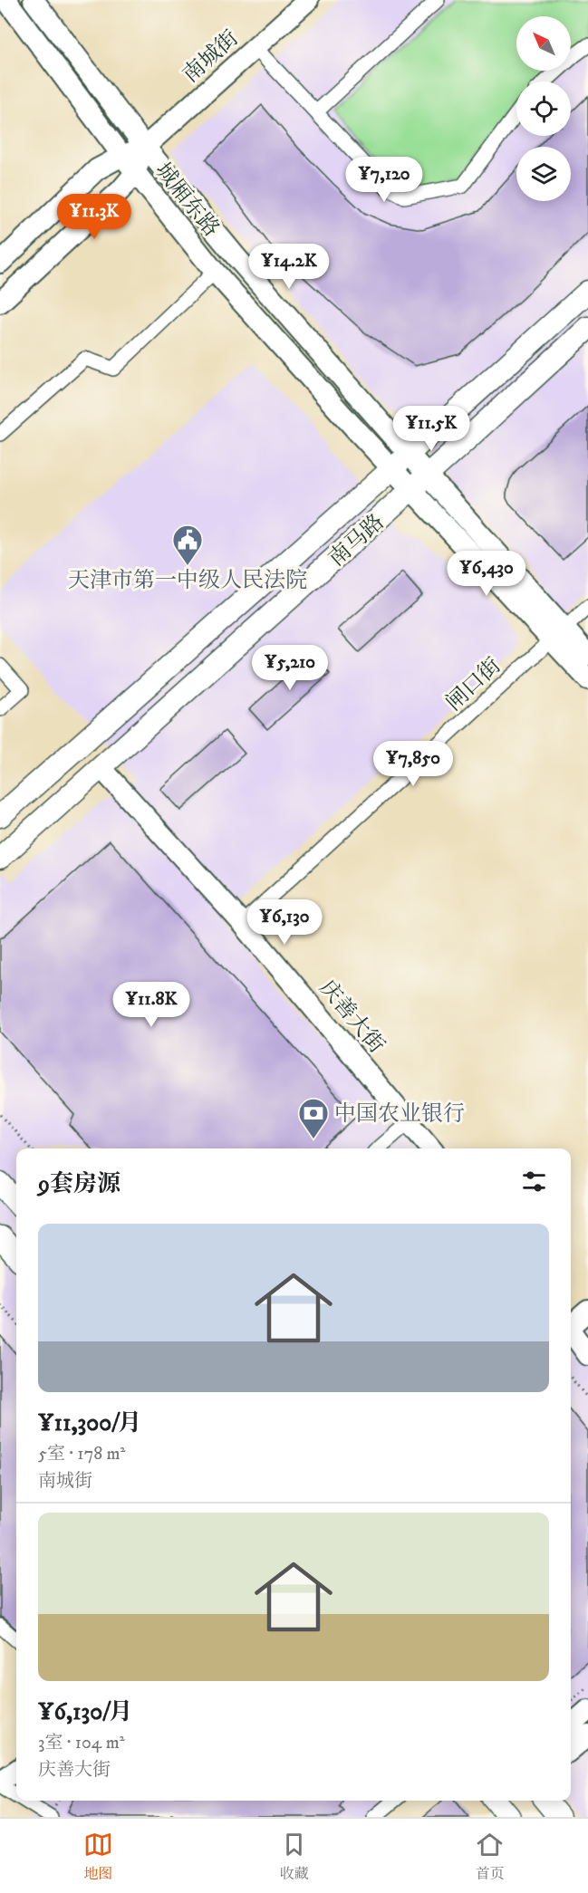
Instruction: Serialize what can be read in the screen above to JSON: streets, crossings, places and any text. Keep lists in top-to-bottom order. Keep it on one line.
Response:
{"streets":{"main road":["南马路"],"street":["南城街","城厢东路","闸口街","庆善大街"]},"crossings":[["南城街","城厢东路"],["城厢东路","南马路"],["城厢东路","闸口街"],["南马路","庆善大街"],["闸口街","庆善大街"]],"places":{"public building":["天津市第一中级人民法院"],"bank":["中国农业银行"]},"north":"top left","page":{"price":["¥7,120","¥11.3K","¥14.2K","¥11.5K","¥6,430","¥5,210","¥7,850","¥6,130","¥11.8K"],"heading":"9套房源","list":[{"name":"¥11,300/月","note":"5室 · 178 m² · 南城街"},{"name":"¥6,130/月","note":"3室 · 104 m² · 庆善大街"}],"tabs":["地图","收藏","首页"]}}
